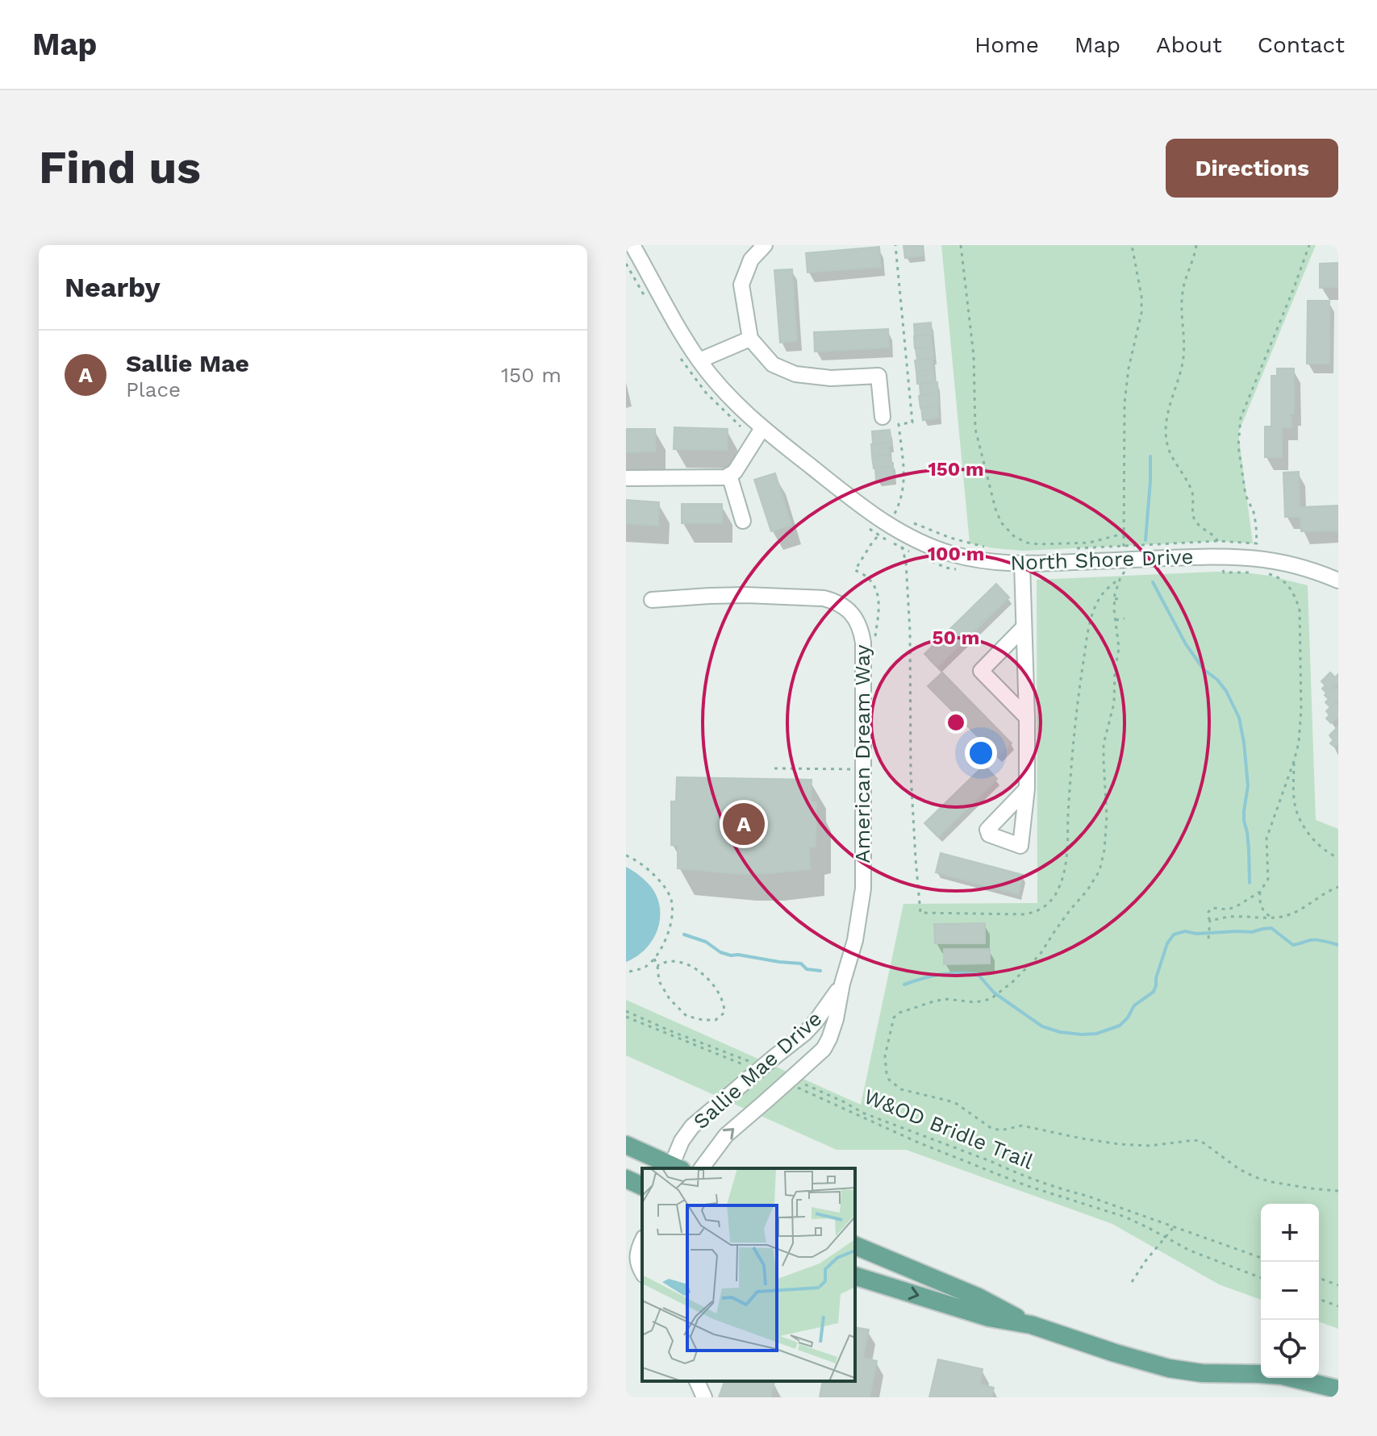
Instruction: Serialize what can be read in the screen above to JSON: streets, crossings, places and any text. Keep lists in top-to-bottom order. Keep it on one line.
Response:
{"streets":{"street":["North Shore Drive","American Dream Way","Sallie Mae Drive"],"path":["W&OD Bridle Trail"]},"crossings":[["American Dream Way","Sallie Mae Drive"],["Sallie Mae Drive","W&OD Bridle Trail"]],"page":{"header":"Map","nav":["Home","Map","About","Contact"],"buttons":"Directions","title":"Find us","heading":"Nearby","list":[{"mark":"A","name":"Sallie Mae","note":"Place","value":"150 m"}],"pins":"A","map_buttons":["+","−"]},"rings":["150 m","100 m","50 m"]}
